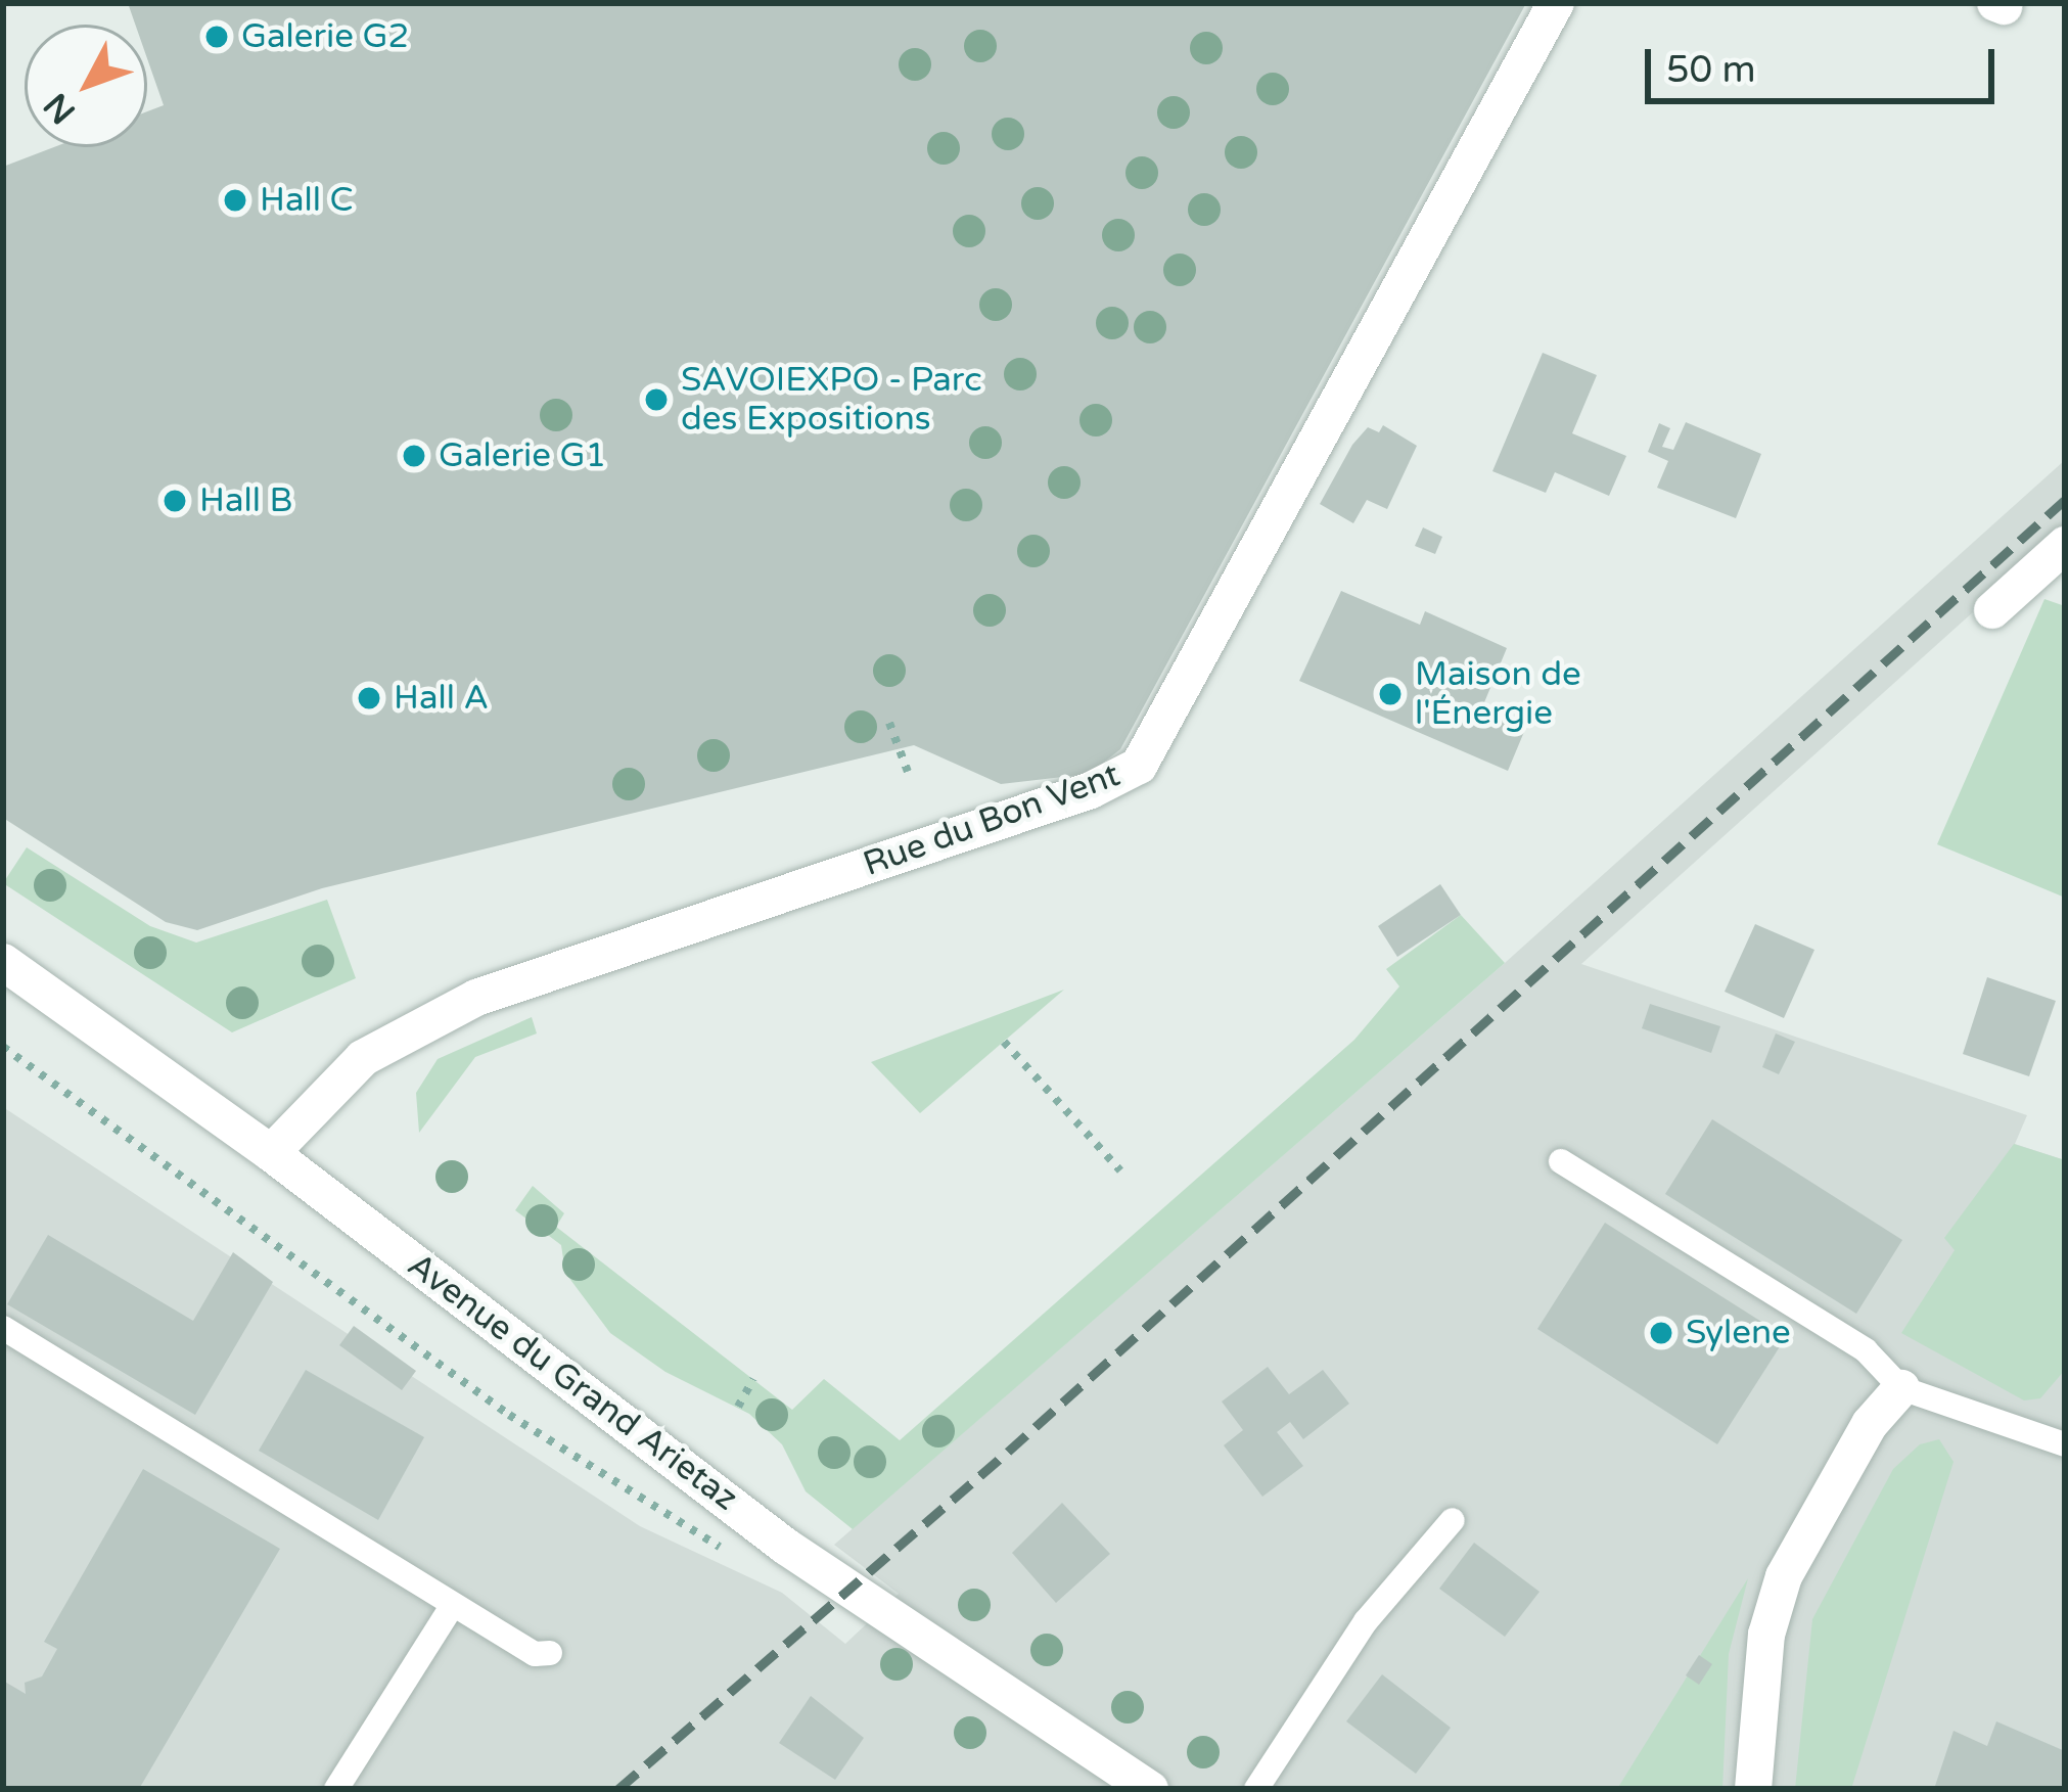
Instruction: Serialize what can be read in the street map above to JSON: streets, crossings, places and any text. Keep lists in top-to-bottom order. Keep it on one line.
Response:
{"streets":{"street":["Rue du Bon Vent","Avenue du Grand Arietaz"]},"crossings":[["Rue du Bon Vent","Avenue du Grand Arietaz"]],"places":["Galerie G2","Hall C","SAVOIEXPO - Parc des Expositions","Galerie G1","Hall B","Maison de l'Énergie","Hall A","Sylene"],"scale_bar":"50 m","north":"bottom left"}
